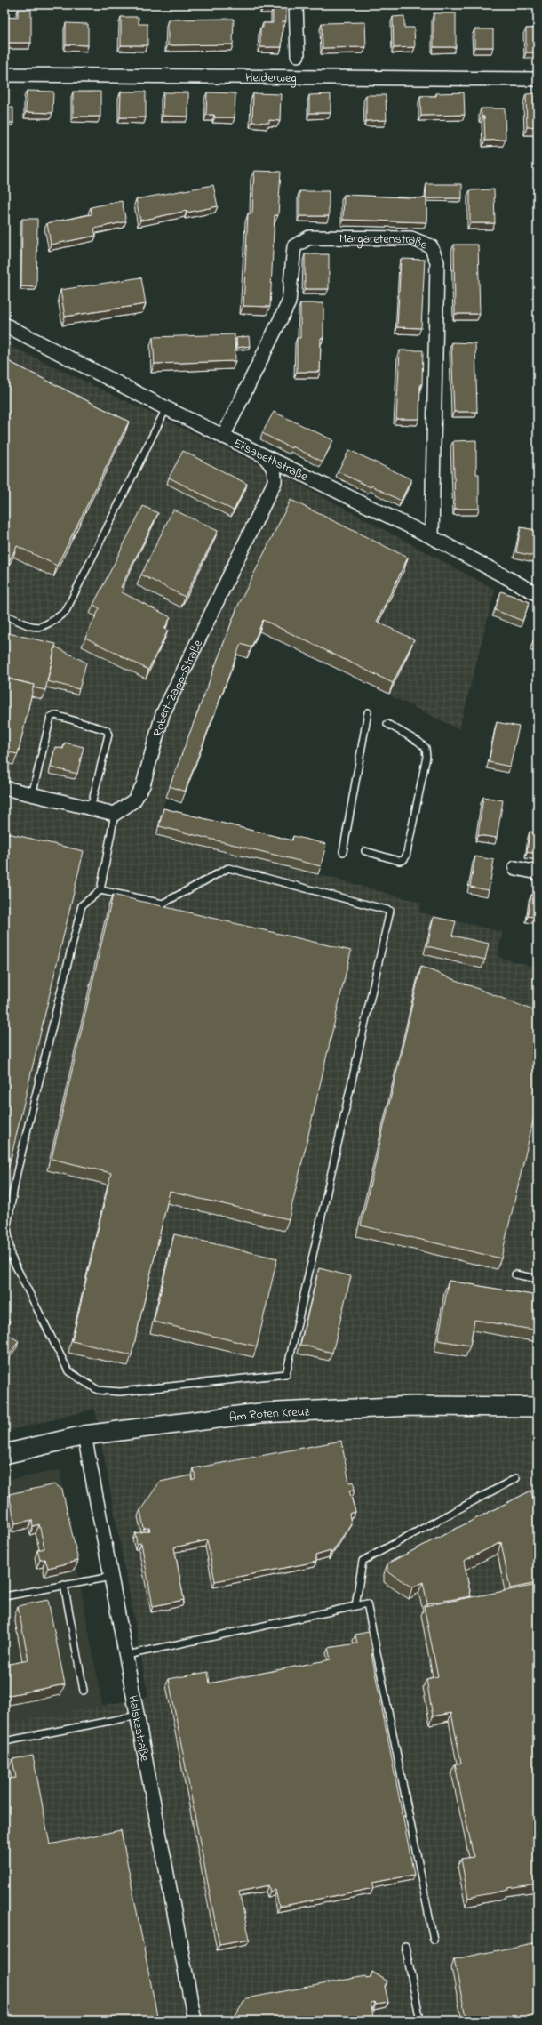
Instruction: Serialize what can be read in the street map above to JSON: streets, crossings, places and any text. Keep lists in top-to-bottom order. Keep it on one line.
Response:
{"streets":{"street":["Heiderweg","Margaretenstraße","Elisabethstraße","Robert-Zapp-Straße","Am Roten Kreuz","Halskestraße"]},"crossings":[["Margaretenstraße","Elisabethstraße"],["Elisabethstraße","Robert-Zapp-Straße"],["Am Roten Kreuz","Halskestraße"]]}
